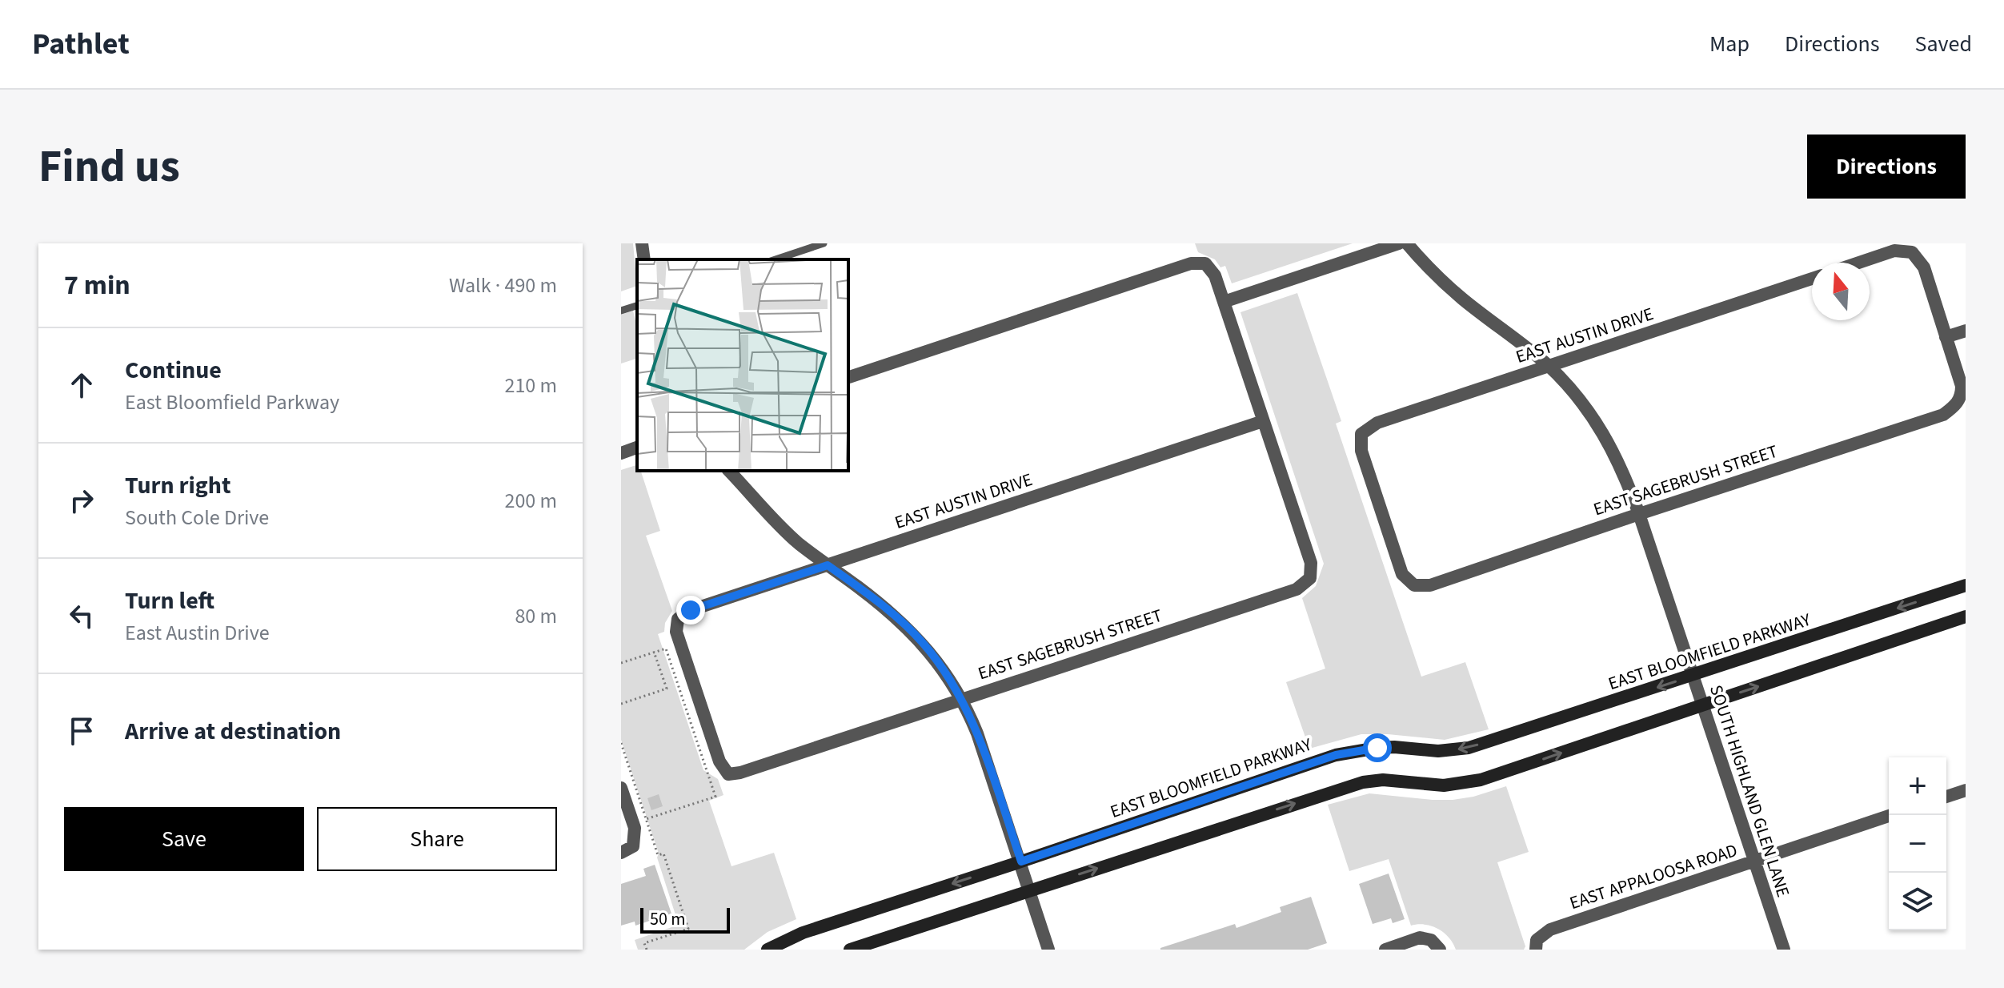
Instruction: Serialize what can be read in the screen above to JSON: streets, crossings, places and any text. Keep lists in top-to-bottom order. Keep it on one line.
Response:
{"streets":{"street":["EAST AUSTIN DRIVE","EAST SAGEBRUSH STREET","EAST BLOOMFIELD PARKWAY","SOUTH HIGHLAND GLEN LANE","EAST APPALOOSA ROAD"]},"crossings":[["EAST AUSTIN DRIVE","EAST SAGEBRUSH STREET"],["EAST AUSTIN DRIVE","SOUTH HIGHLAND GLEN LANE"],["EAST SAGEBRUSH STREET","SOUTH HIGHLAND GLEN LANE"],["EAST BLOOMFIELD PARKWAY","SOUTH HIGHLAND GLEN LANE"],["SOUTH HIGHLAND GLEN LANE","EAST APPALOOSA ROAD"]],"scale_bar":"50 m","north":"top","page":{"header":"Pathlet","nav":["Map","Directions","Saved"],"buttons":["Directions",["Save","Share"]],"title":"Find us","heading":["7 min","Walk · 490 m"],"list":[["Continue","East Bloomfield Parkway","210 m"],["Turn right","South Cole Drive","200 m"],["Turn left","East Austin Drive","80 m"],"Arrive at destination"],"map_buttons":["+","−"],"scale":"50 m"}}
